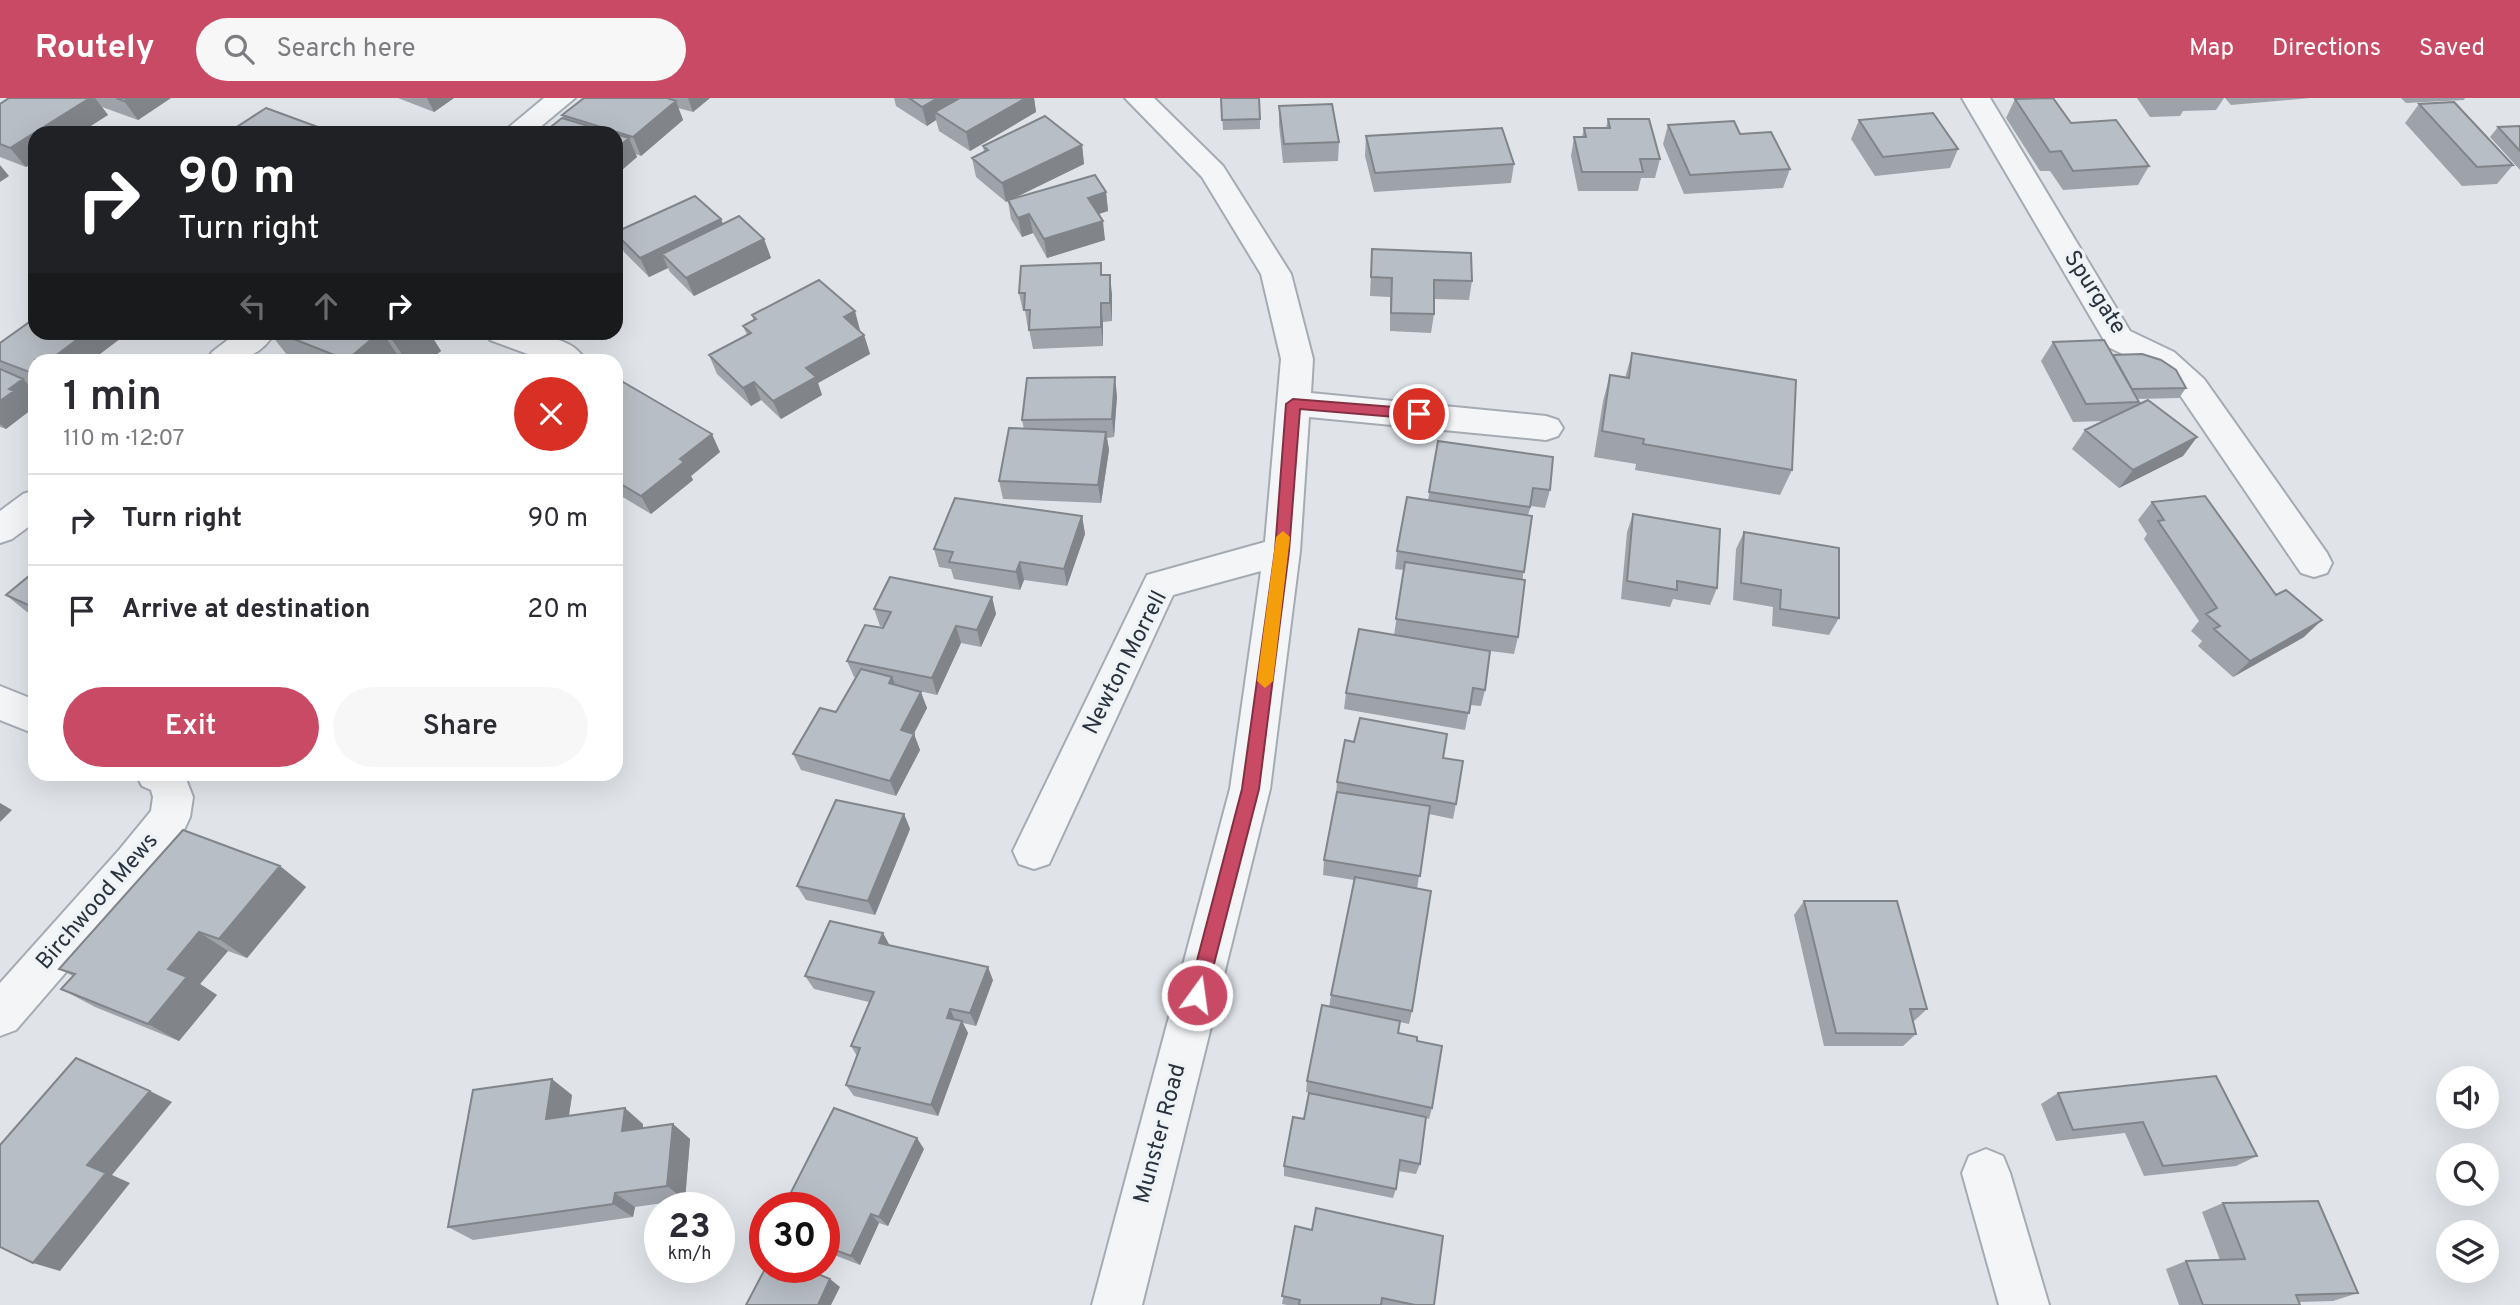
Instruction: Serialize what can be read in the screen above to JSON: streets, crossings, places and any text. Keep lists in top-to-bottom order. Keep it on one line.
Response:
{"streets":{"street":["Spurgate","Newton Morrell","Birchwood Mews","Munster Road"]},"crossings":[["Newton Morrell","Munster Road"]],"page":{"header":"Routely","search":"Search here","nav":["Map","Directions","Saved"],"turn":["90 m","Turn right"],"heading":["1 min","110 m · 12:07"],"list":[{"name":"Turn right","value":"90 m"},{"name":"Arrive at destination","value":"20 m"}],"buttons":["Exit","Share"],"speed":"23 km/h","limit":"30"}}
